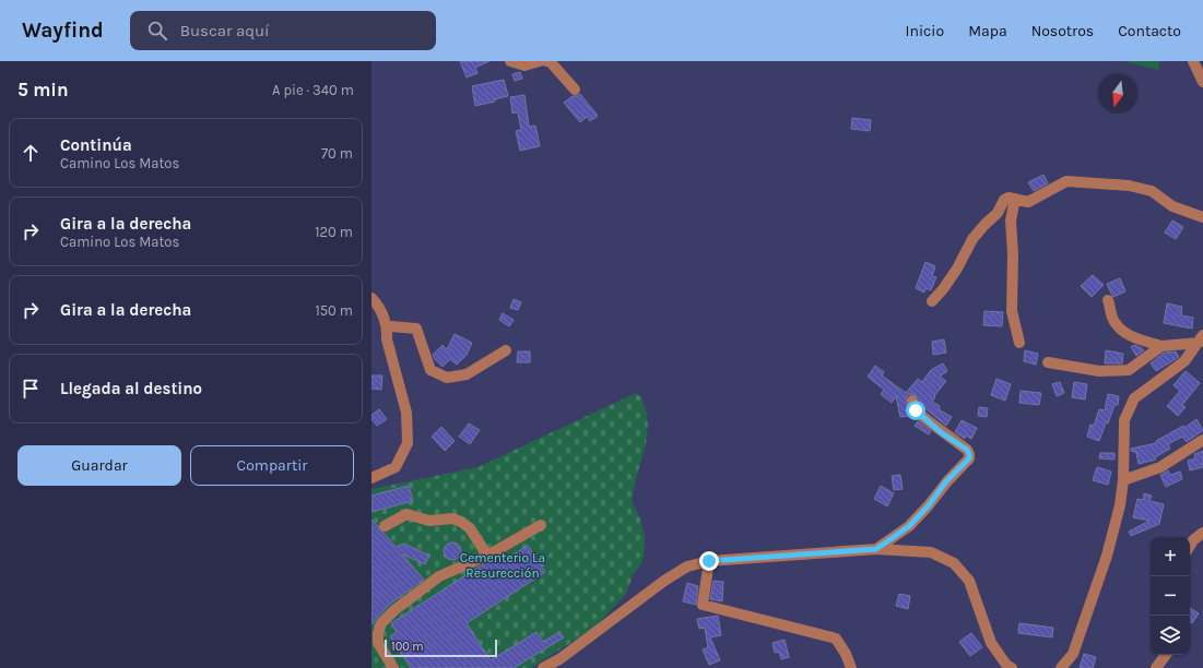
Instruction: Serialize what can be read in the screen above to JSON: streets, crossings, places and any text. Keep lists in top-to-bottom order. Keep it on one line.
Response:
{"parks":["Cementerio La Resurección"],"scale_bar":"100 m","north":"bottom","page":{"header":"Wayfind","search":"Buscar aquí","nav":["Inicio","Mapa","Nosotros","Contacto"],"heading":["5 min","A pie · 340 m"],"list":[["Continúa","Camino Los Matos","70 m"],["Gira a la derecha","Camino Los Matos","120 m"],["Gira a la derecha","150 m"],"Llegada al destino"],"buttons":["Guardar","Compartir"],"map_buttons":["+","−"],"scale":"100 m"}}
